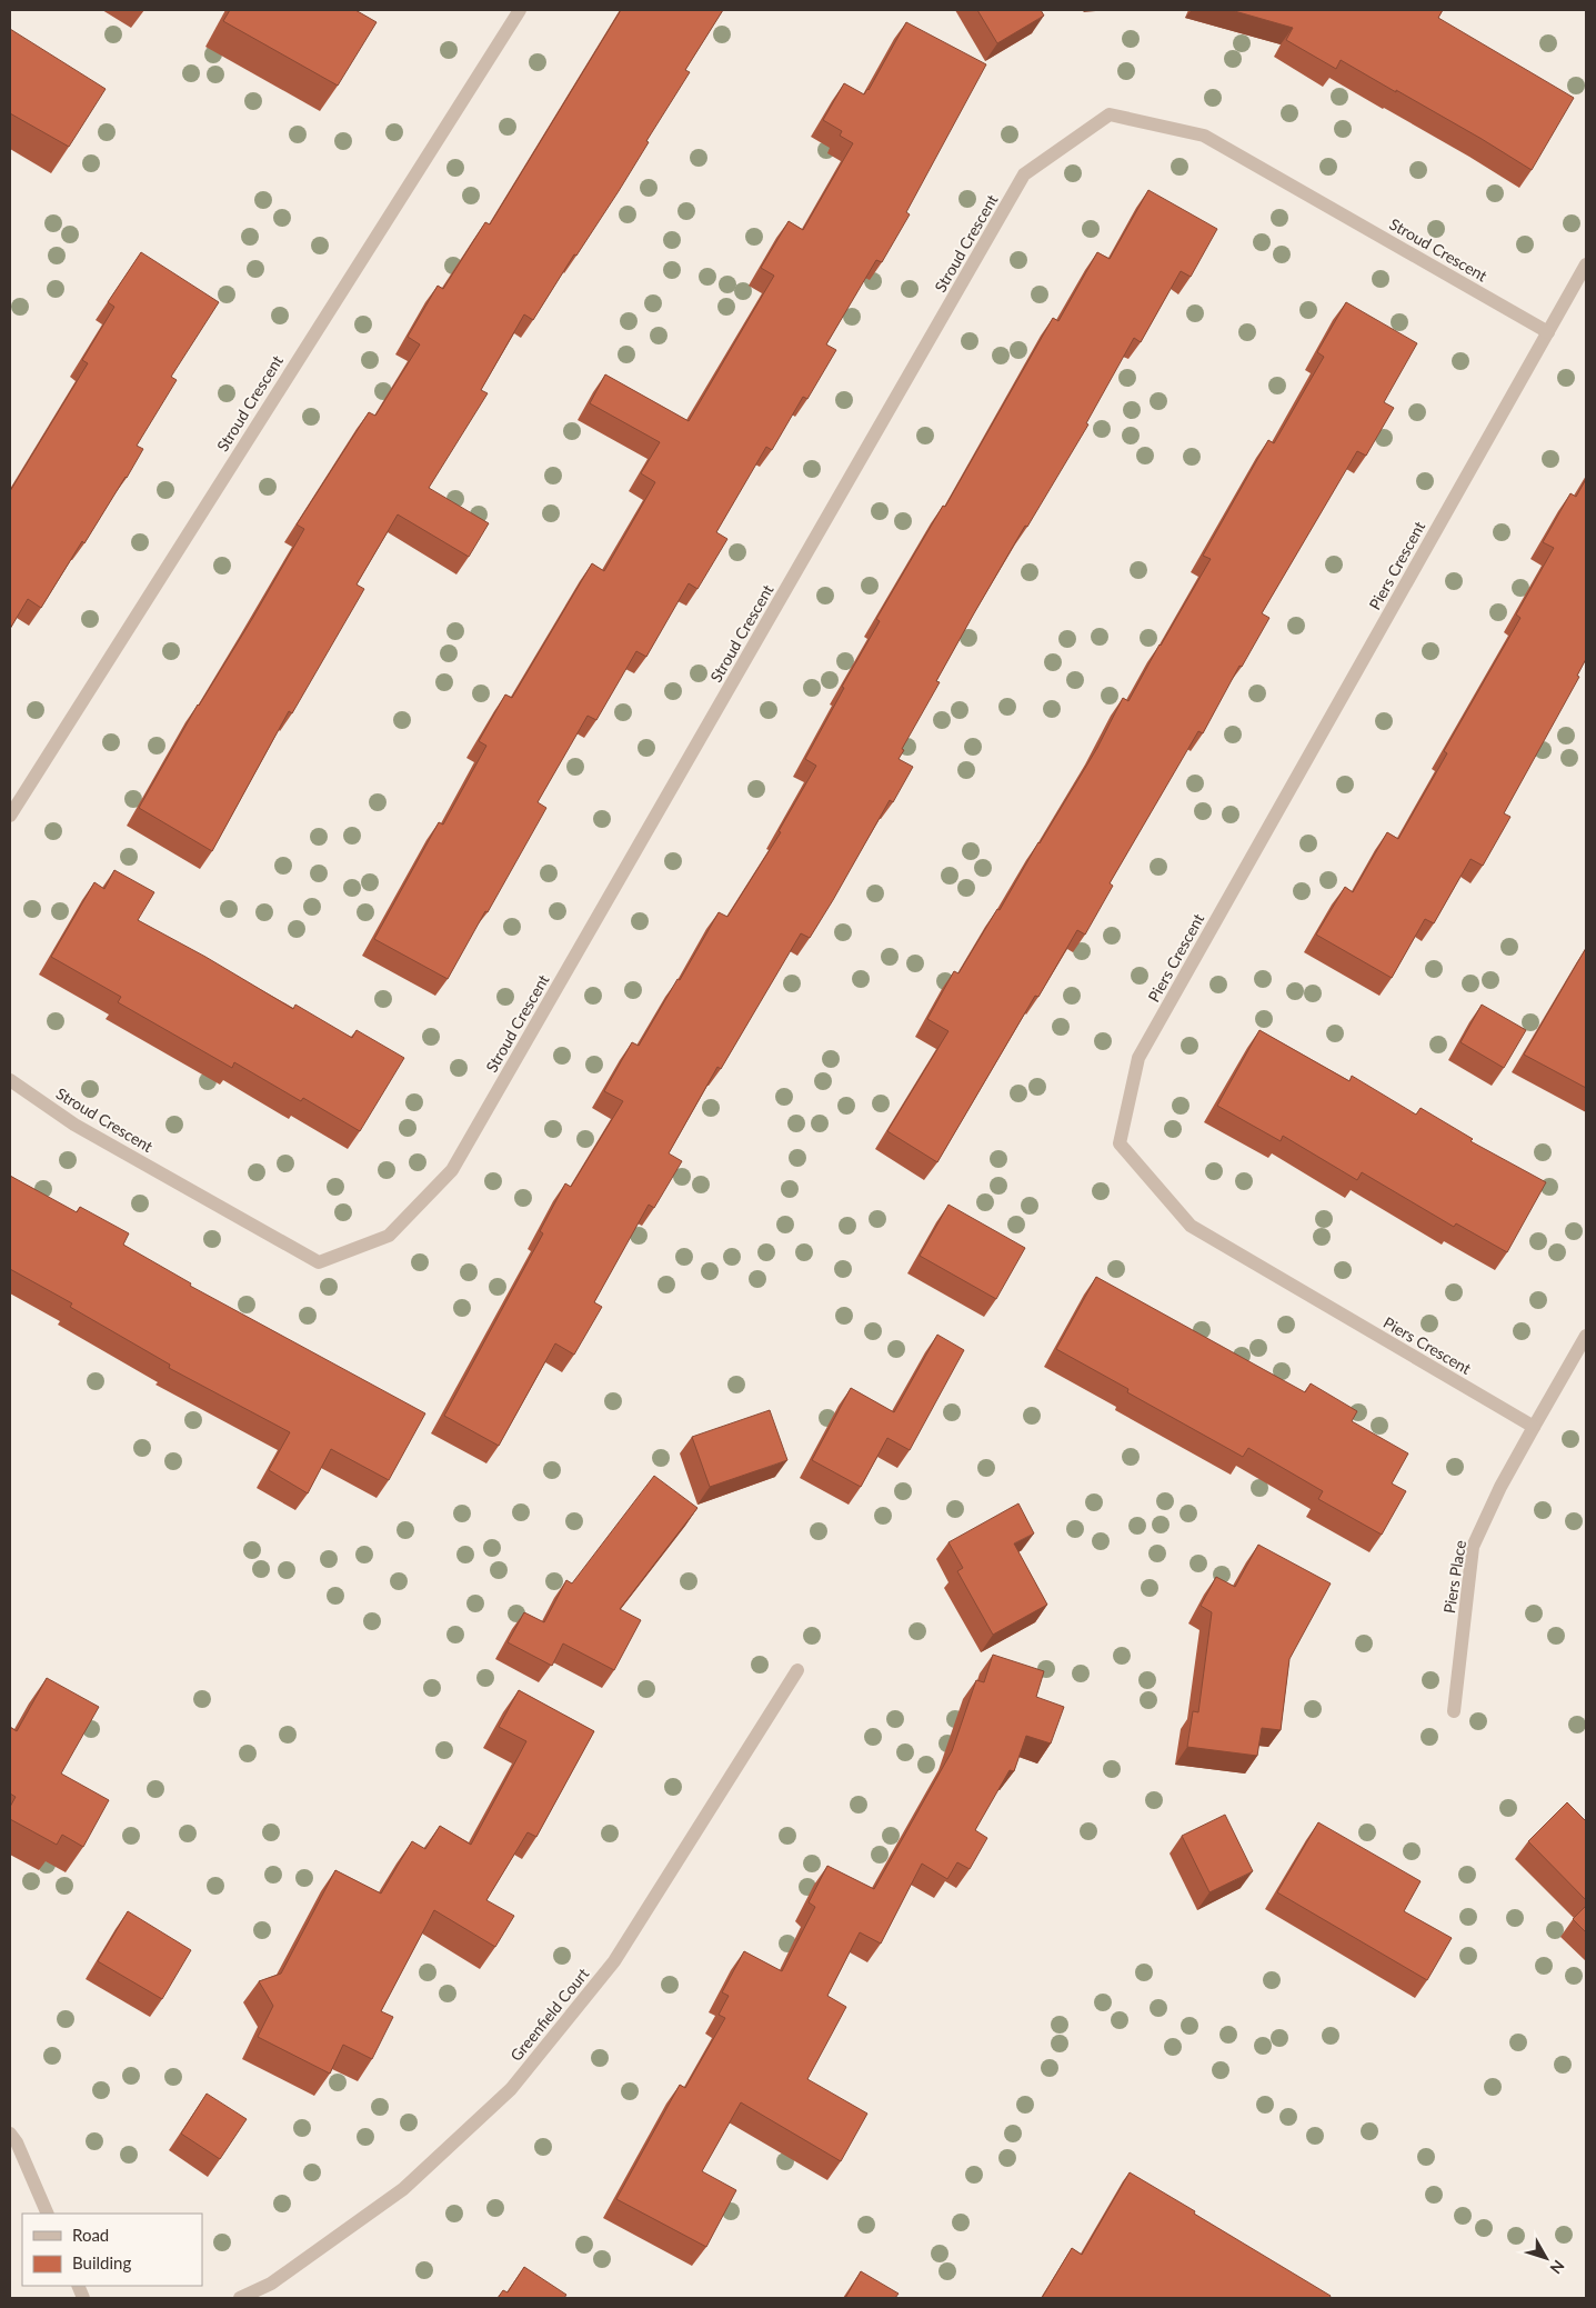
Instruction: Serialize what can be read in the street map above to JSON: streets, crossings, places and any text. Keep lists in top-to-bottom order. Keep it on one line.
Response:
{"streets":{"street":["Stroud Crescent","Piers Crescent","Piers Place","Greenfield Court"]},"crossings":[["Stroud Crescent","Piers Crescent"],["Piers Crescent","Piers Place"]],"legend":["Road","Building"],"north":"bottom right"}
